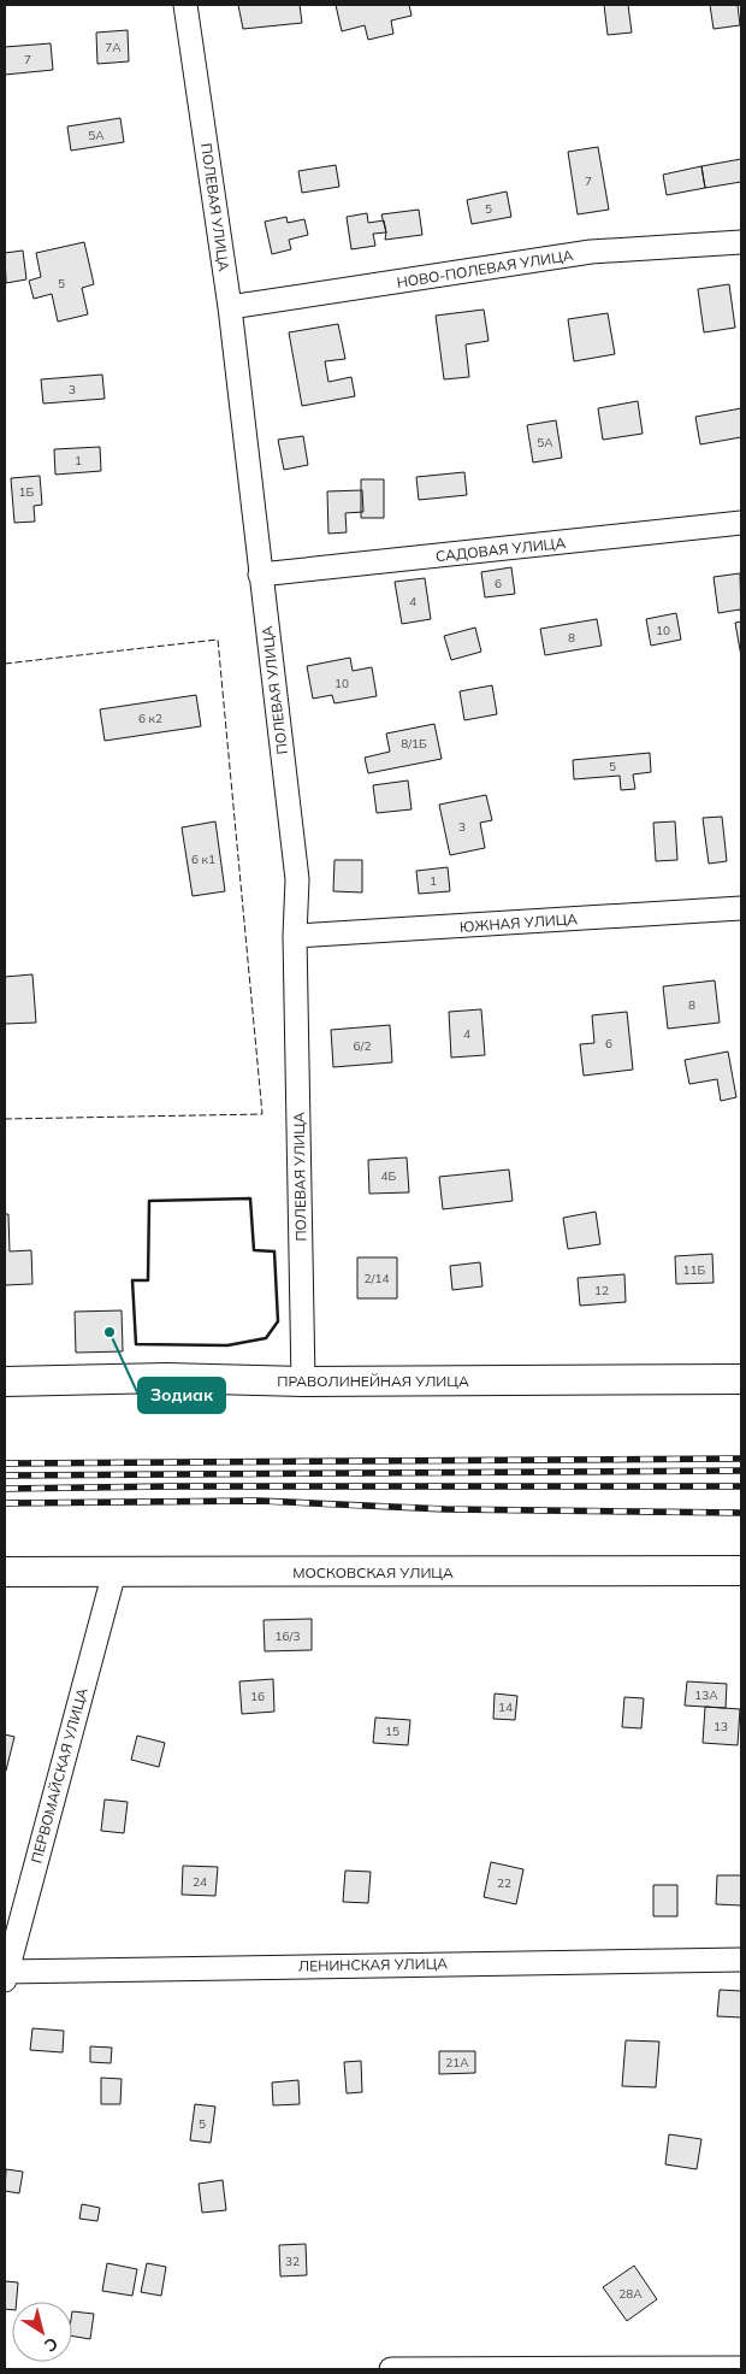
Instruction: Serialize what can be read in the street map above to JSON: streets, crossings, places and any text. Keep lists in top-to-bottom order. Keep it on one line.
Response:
{"streets":{"main road":["ПРАВОЛИНЕЙНАЯ УЛИЦА","МОСКОВСКАЯ УЛИЦА"],"street":["ПОЛЕВАЯ УЛИЦА","НОВО-ПОЛЕВАЯ УЛИЦА","САДОВАЯ УЛИЦА","ЮЖНАЯ УЛИЦА","ПЕРВОМАЙСКАЯ УЛИЦА","ЛЕНИНСКАЯ УЛИЦА"]},"crossings":[["ПОЛЕВАЯ УЛИЦА","НОВО-ПОЛЕВАЯ УЛИЦА"],["ПОЛЕВАЯ УЛИЦА","САДОВАЯ УЛИЦА"],["ПОЛЕВАЯ УЛИЦА","ЮЖНАЯ УЛИЦА"],["ПОЛЕВАЯ УЛИЦА","ПРАВОЛИНЕЙНАЯ УЛИЦА"],["МОСКОВСКАЯ УЛИЦА","ПЕРВОМАЙСКАЯ УЛИЦА"],["ПЕРВОМАЙСКАЯ УЛИЦА","ЛЕНИНСКАЯ УЛИЦА"]],"places":["Зодиак"],"house_numbers":["7А","7","5А","7","5","5","3","5А","1","1Б","6","4","10","8","10","6 к2","8/1Б","5","3","6 к1","1","8","4","6","6/2","4Б","11Б","2/14","12","16/3","13А","16","14","13","15","24","22","21А","5","32","28А"],"north":"bottom right"}
